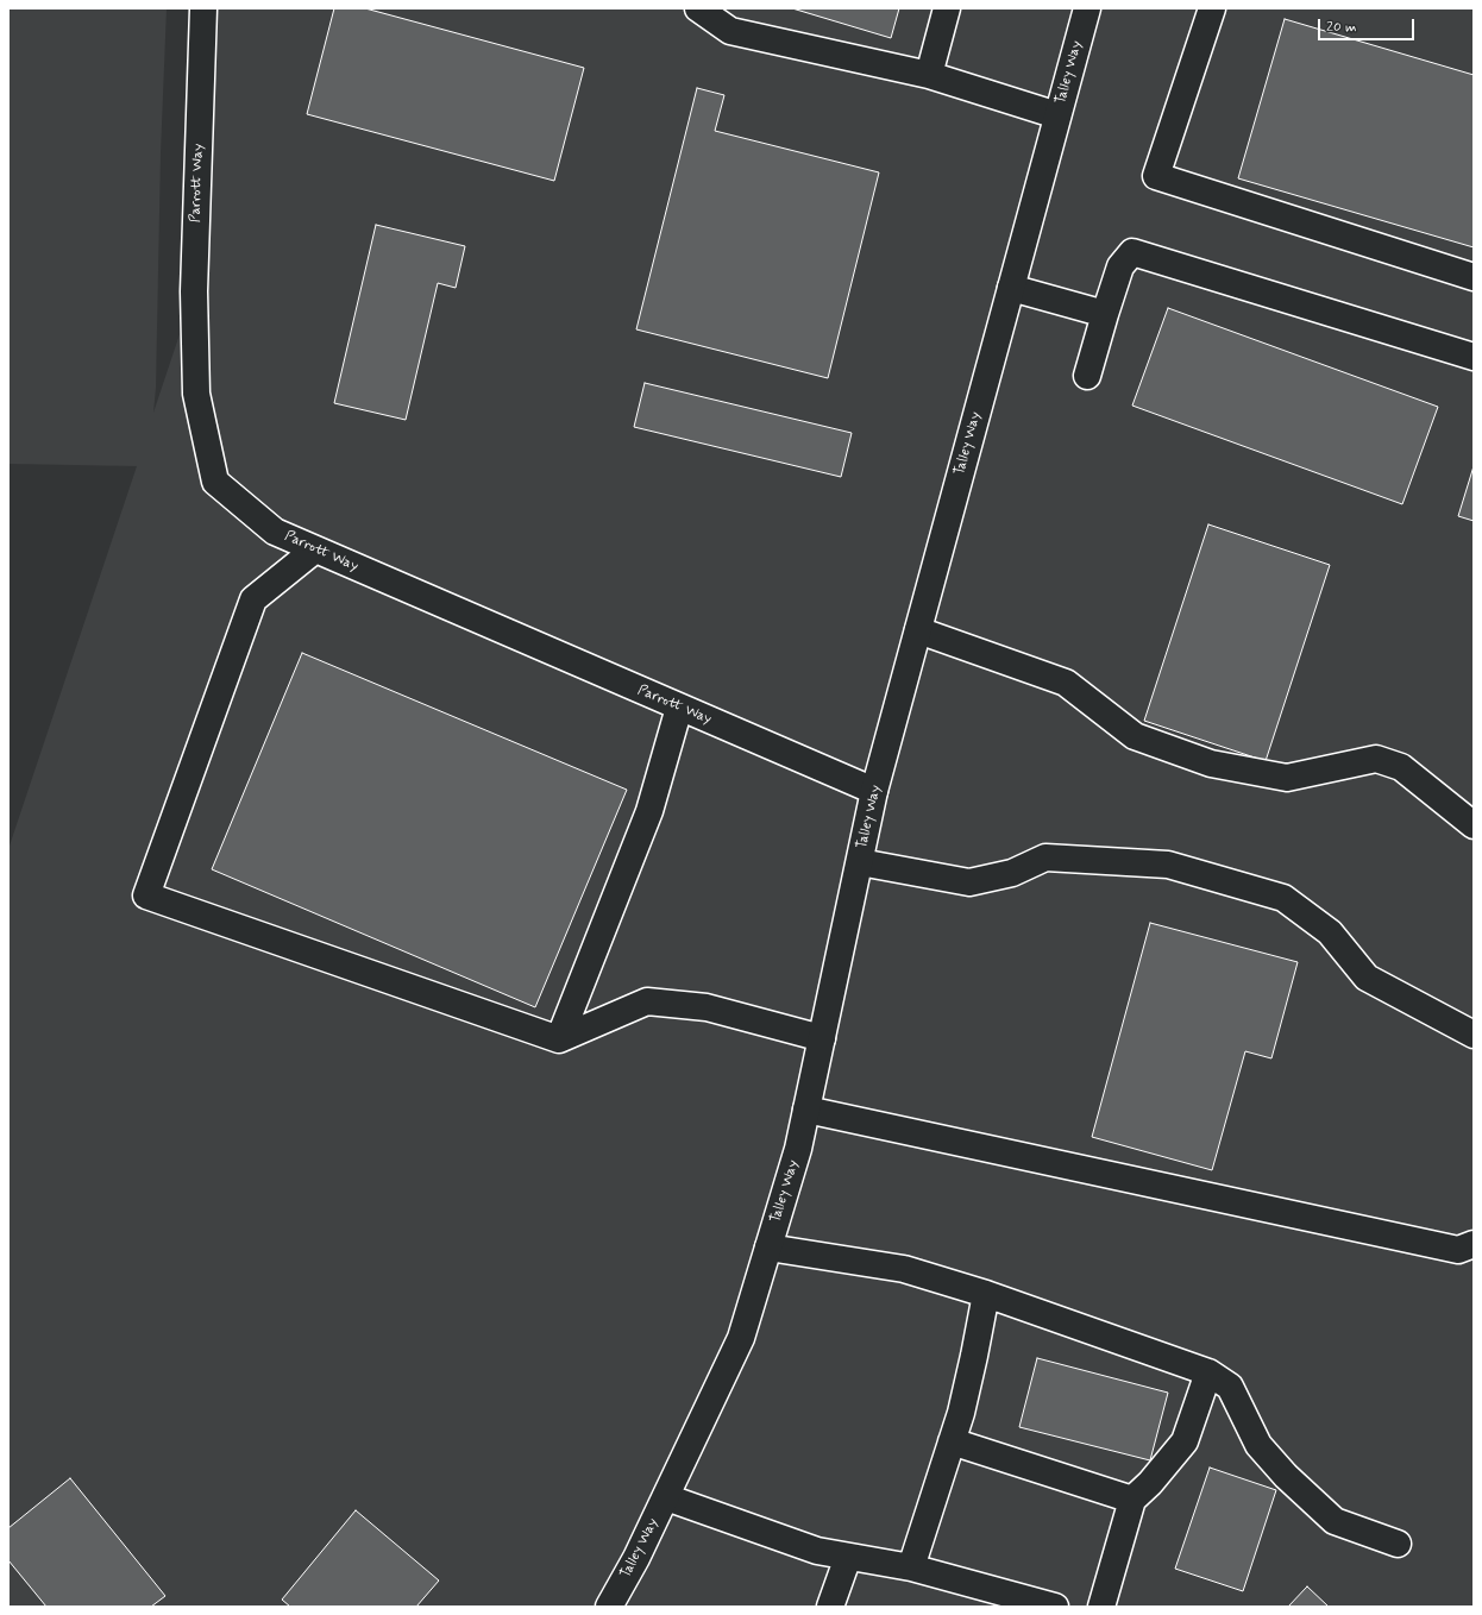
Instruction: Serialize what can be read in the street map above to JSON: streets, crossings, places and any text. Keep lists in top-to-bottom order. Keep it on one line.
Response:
{"streets":{"main road":["Talley Way","Parrott Way"]},"crossings":[["Talley Way","Parrott Way"]],"scale_bar":"20 m"}
